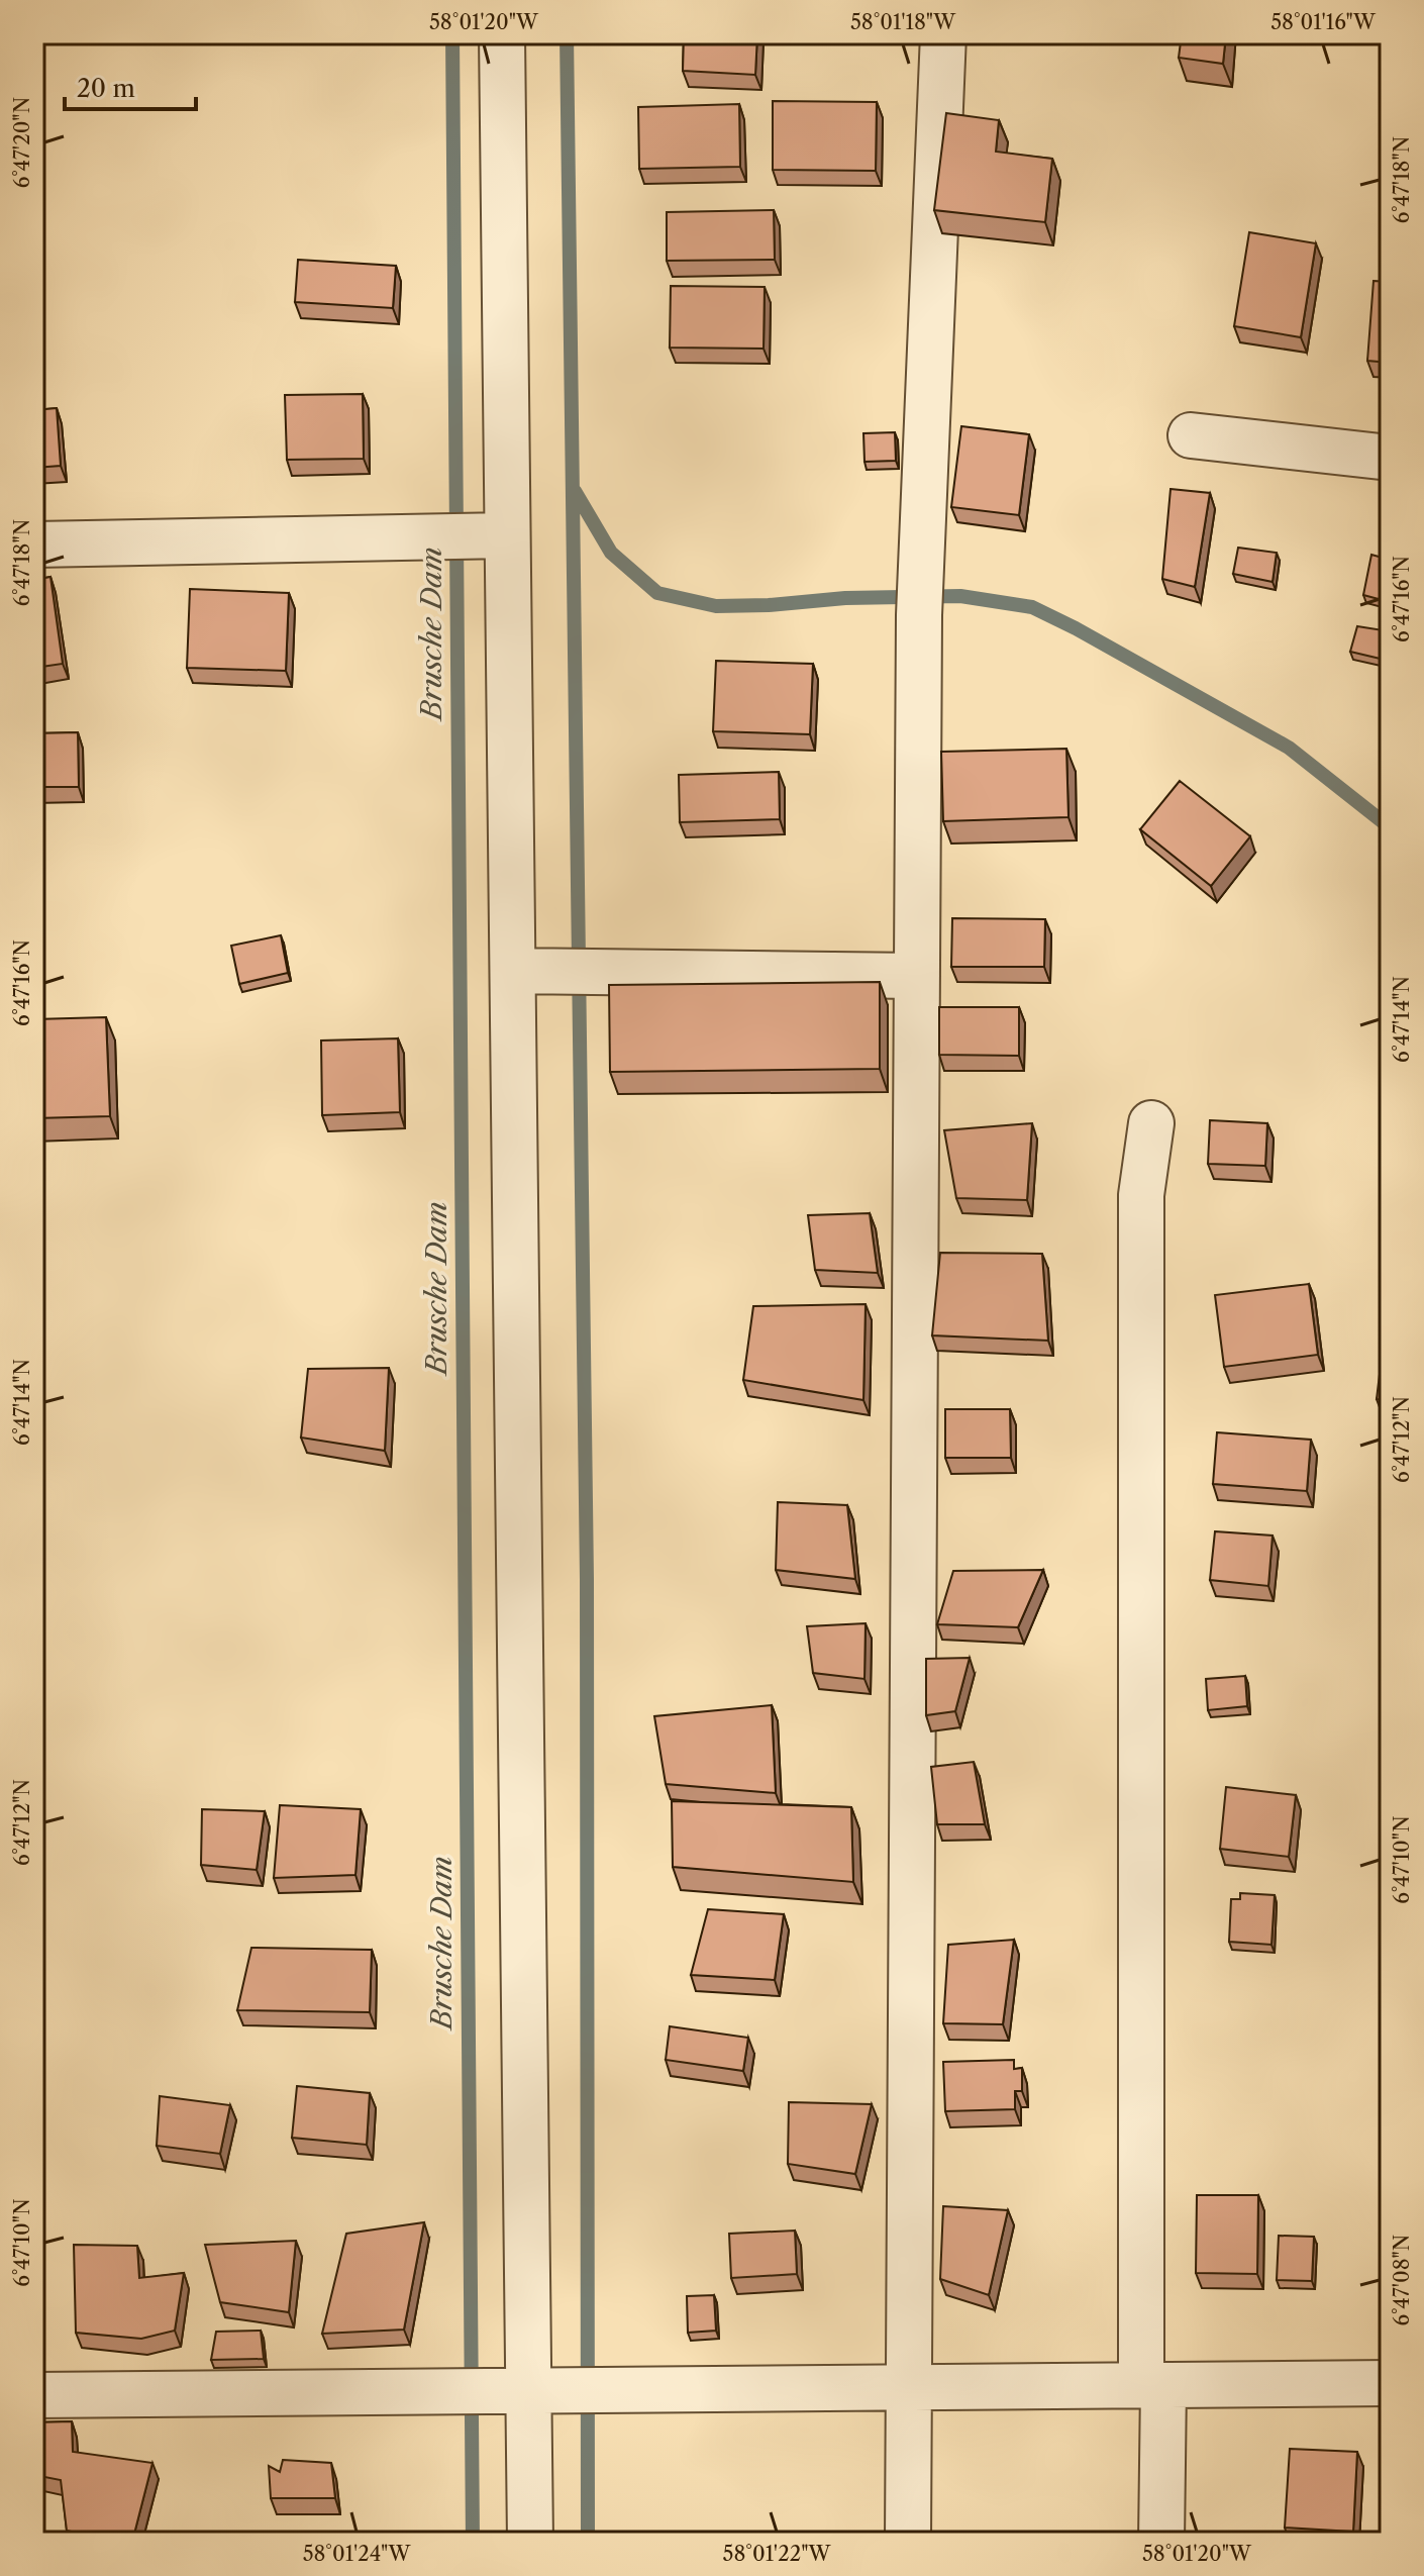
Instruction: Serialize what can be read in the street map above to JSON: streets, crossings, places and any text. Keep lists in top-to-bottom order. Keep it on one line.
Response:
{"water":["Brusche Dam"],"scale_bar":"20 m","coordinates":["58°01'20\"W","58°01'18\"W","58°01'16\"W","6°47'20\"N","6°47'18\"N","6°47'16\"N","6°47'14\"N","6°47'12\"N","6°47'10\"N","6°47'08\"N","58°01'24\"W","58°01'22\"W"]}
